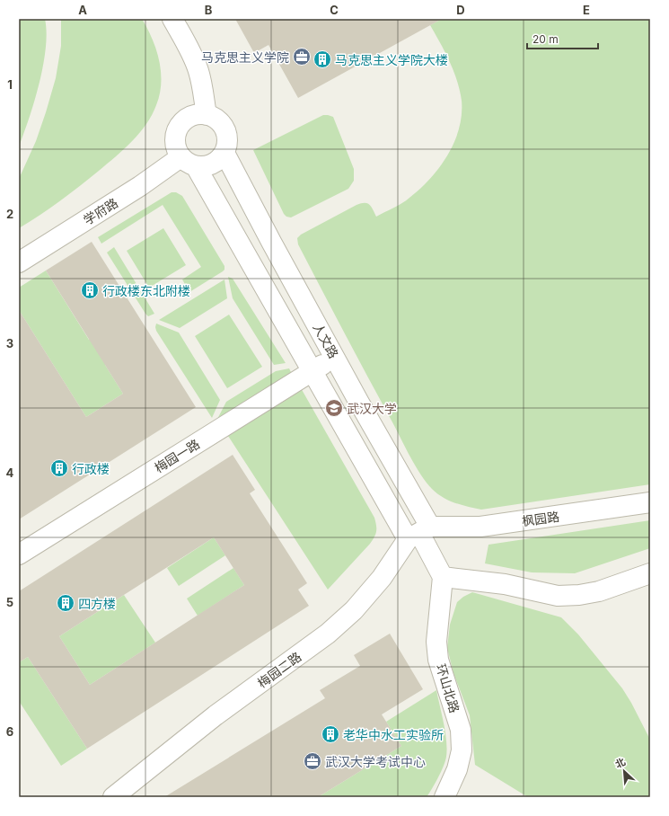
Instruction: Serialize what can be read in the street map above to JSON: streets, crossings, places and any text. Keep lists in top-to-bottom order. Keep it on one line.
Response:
{"streets":{"street":["学府路","人文路","梅园一路","枫园路","梅园二路","环山北路"]},"crossings":[["学府路","人文路"],["人文路","梅园一路"],["人文路","枫园路"],["人文路","梅园二路"],["枫园路","梅园二路"]],"places":{"office":["马克思主义学院","武汉大学考试中心"],"building":["马克思主义学院大楼","行政楼东北附楼","行政楼","四方楼","老华中水工实验所"],"school or university":["武汉大学"]},"scale_bar":"20 m","north":"top left","grid":{"columns":["A","B","C","D","E"],"rows":["1","2","3","4","5","6"]}}
